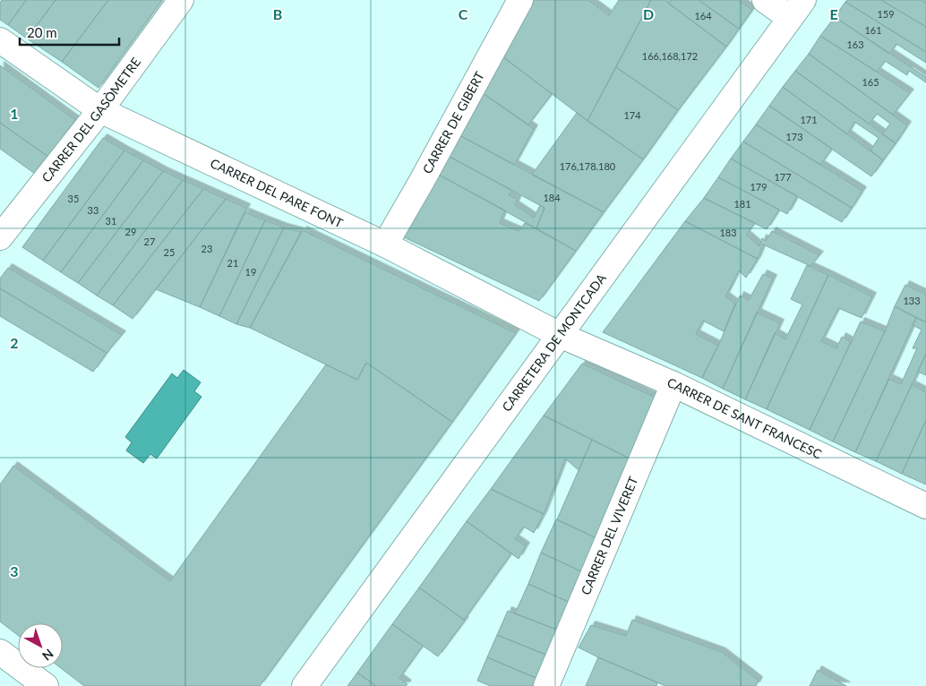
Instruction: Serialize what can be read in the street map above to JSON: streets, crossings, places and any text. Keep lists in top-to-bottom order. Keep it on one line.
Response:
{"streets":{"street":["CARRER DEL GASÒMETRE","CARRER DE GIBERT","CARRER DEL PARE FONT","CARRETERA DE MONTCADA","CARRER DE SANT FRANCESC","CARRER DEL VIVERET"]},"crossings":[["CARRER DEL GASÒMETRE","CARRER DEL PARE FONT"],["CARRER DE GIBERT","CARRER DEL PARE FONT"],["CARRER DEL PARE FONT","CARRETERA DE MONTCADA"],["CARRER DEL PARE FONT","CARRER DE SANT FRANCESC"],["CARRETERA DE MONTCADA","CARRER DE SANT FRANCESC"],["CARRER DE SANT FRANCESC","CARRER DEL VIVERET"]],"house_numbers":["159","164","161","163","166,168,172","165","174","171","173","176,178.180","177","179","184","35","181","33","31","29","183","27","23","25","21","19","133"],"scale_bar":"20 m","north":"bottom right","grid":{"columns":["B","C","D","E"],"rows":["1","2","3"]}}
